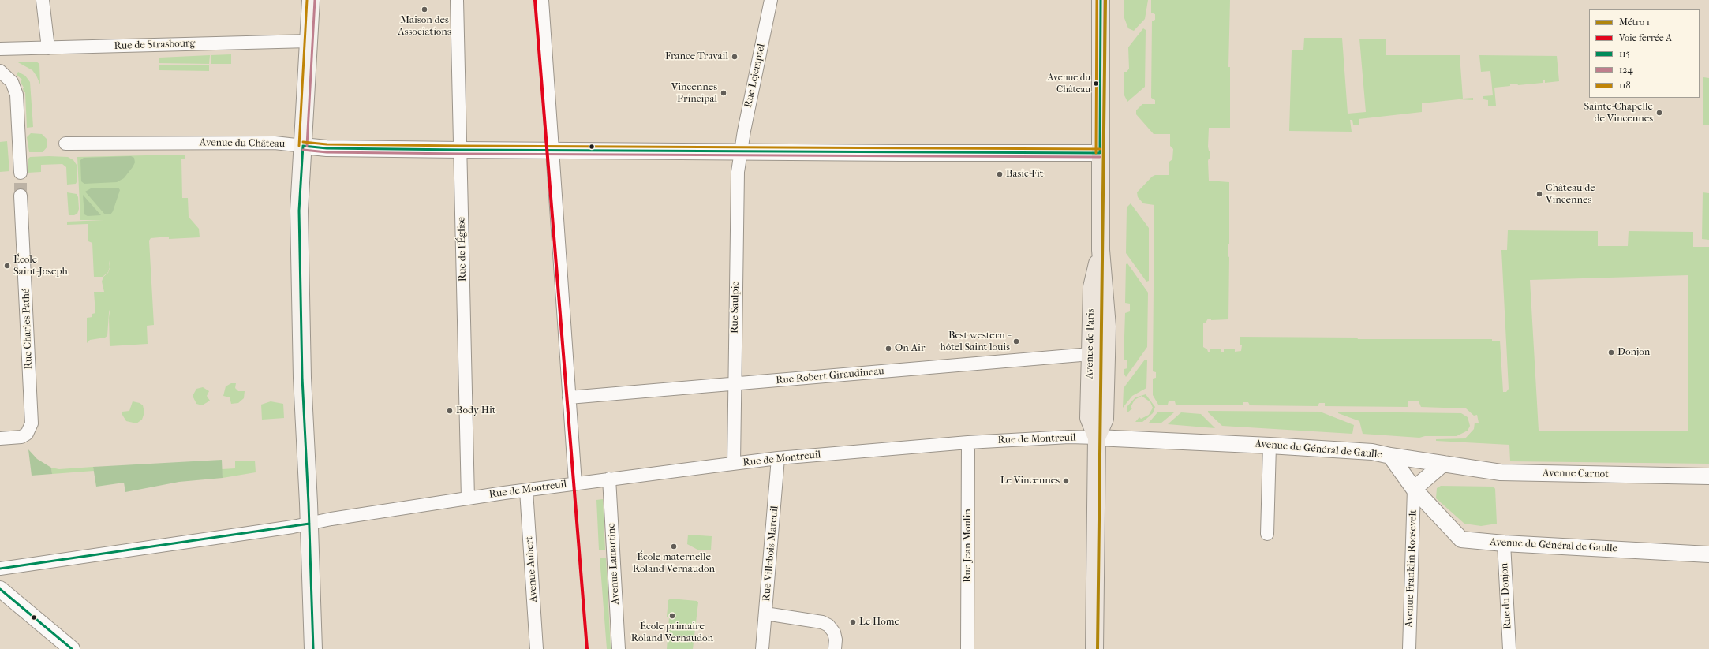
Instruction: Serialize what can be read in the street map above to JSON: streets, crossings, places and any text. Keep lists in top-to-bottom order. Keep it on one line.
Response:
{"streets":{"main road":["Avenue de Paris"],"street":["Rue de Strasbourg","Rue Lejemptel","Avenue du Château","Rue de l'Église","Rue Saulpic","Rue Charles Pathé","Rue Robert Giraudineau","Rue de Montreuil","Avenue du Général de Gaulle","Avenue Carnot","Rue Jean Moulin","Rue Villebois-Mareuil","Avenue Lamartine","Avenue Franklin Roosevelt","Avenue Aubert","Rue du Donjon"]},"crossings":[["Rue Lejemptel","Avenue du Château"],["Rue Lejemptel","Rue Saulpic"],["Avenue du Château","Rue de l'Église"],["Avenue du Château","Rue Saulpic"],["Avenue du Château","Avenue de Paris"],["Rue de l'Église","Rue de Montreuil"],["Rue Saulpic","Rue Robert Giraudineau"],["Rue Saulpic","Rue de Montreuil"],["Avenue de Paris","Rue Robert Giraudineau"],["Avenue de Paris","Rue de Montreuil"],["Avenue de Paris","Avenue du Général de Gaulle"],["Rue de Montreuil","Avenue du Général de Gaulle"],["Rue de Montreuil","Rue Jean Moulin"],["Rue de Montreuil","Rue Villebois-Mareuil"],["Rue de Montreuil","Avenue Lamartine"],["Rue de Montreuil","Avenue Aubert"],["Avenue du Général de Gaulle","Avenue Carnot"],["Avenue du Général de Gaulle","Avenue Franklin Roosevelt"],["Avenue du Général de Gaulle","Rue du Donjon"]],"places":["Maison des Associations","France Travail","Avenue du Château","Vincennes Principal","Sainte-Chapelle de Vincennes","Basic-Fit","Château de Vincennes","École Saint-Joseph","Best western - hôtel Saint louis","On Air","Donjon","Body Hit","Le Vincennes","École maternelle Roland Vernaudon","École primaire Roland Vernaudon","Le Home"],"lines":["metro line 1","rail line A","transit line 115","transit line 124","transit line 118"],"legend":["Métro 1","Voie ferrée A","115","124","118"]}
